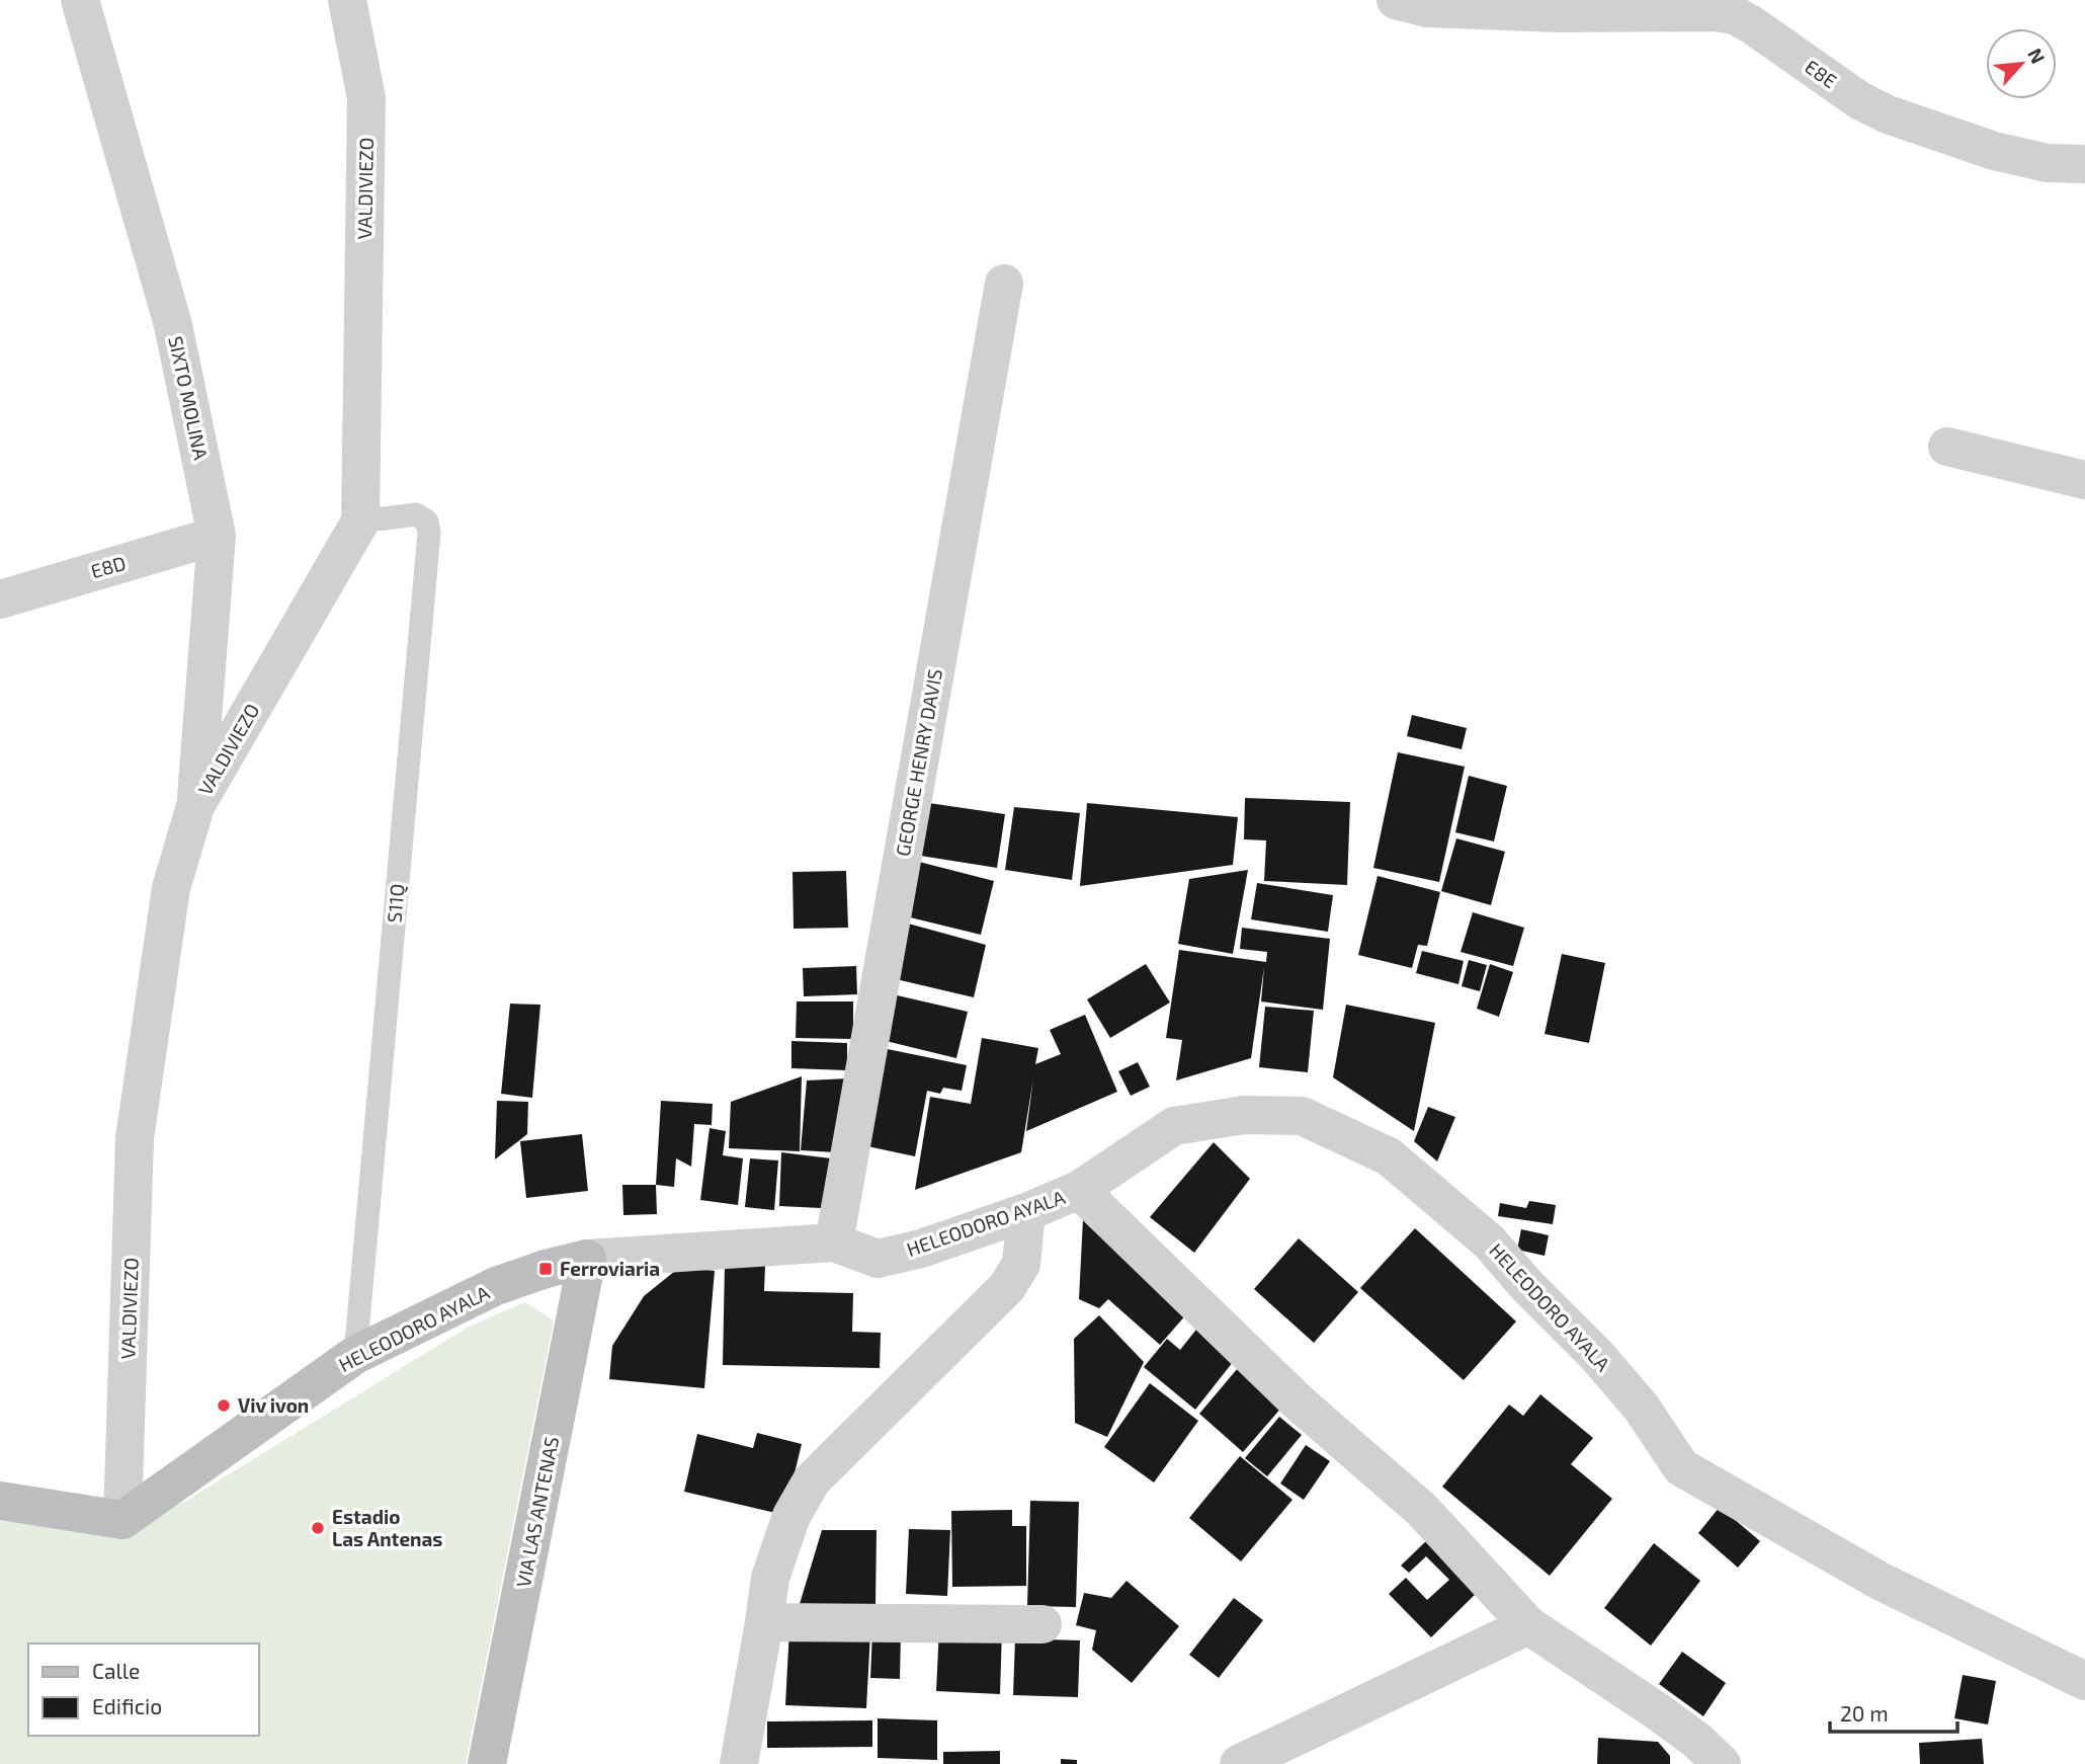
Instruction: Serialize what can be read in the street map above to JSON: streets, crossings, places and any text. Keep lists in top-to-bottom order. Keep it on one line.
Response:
{"streets":{"street":["E8E","VALDIVIEZO","SIXTO MOLINA","E8D","GEORGE HENRY DAVIS","HELEODORO AYALA","VIA LAS ANTENAS"],"lane":["S11Q"]},"crossings":[["VALDIVIEZO","SIXTO MOLINA"],["VALDIVIEZO","S11Q"],["VALDIVIEZO","HELEODORO AYALA"],["SIXTO MOLINA","E8D"],["GEORGE HENRY DAVIS","HELEODORO AYALA"],["S11Q","HELEODORO AYALA"],["HELEODORO AYALA","VIA LAS ANTENAS"]],"places":{"transit":["Ferroviaria"],"other":["Viv ivon","Estadio Las Antenas"]},"legend":["Calle","Edificio"],"scale_bar":"20 m","north":"top right"}
